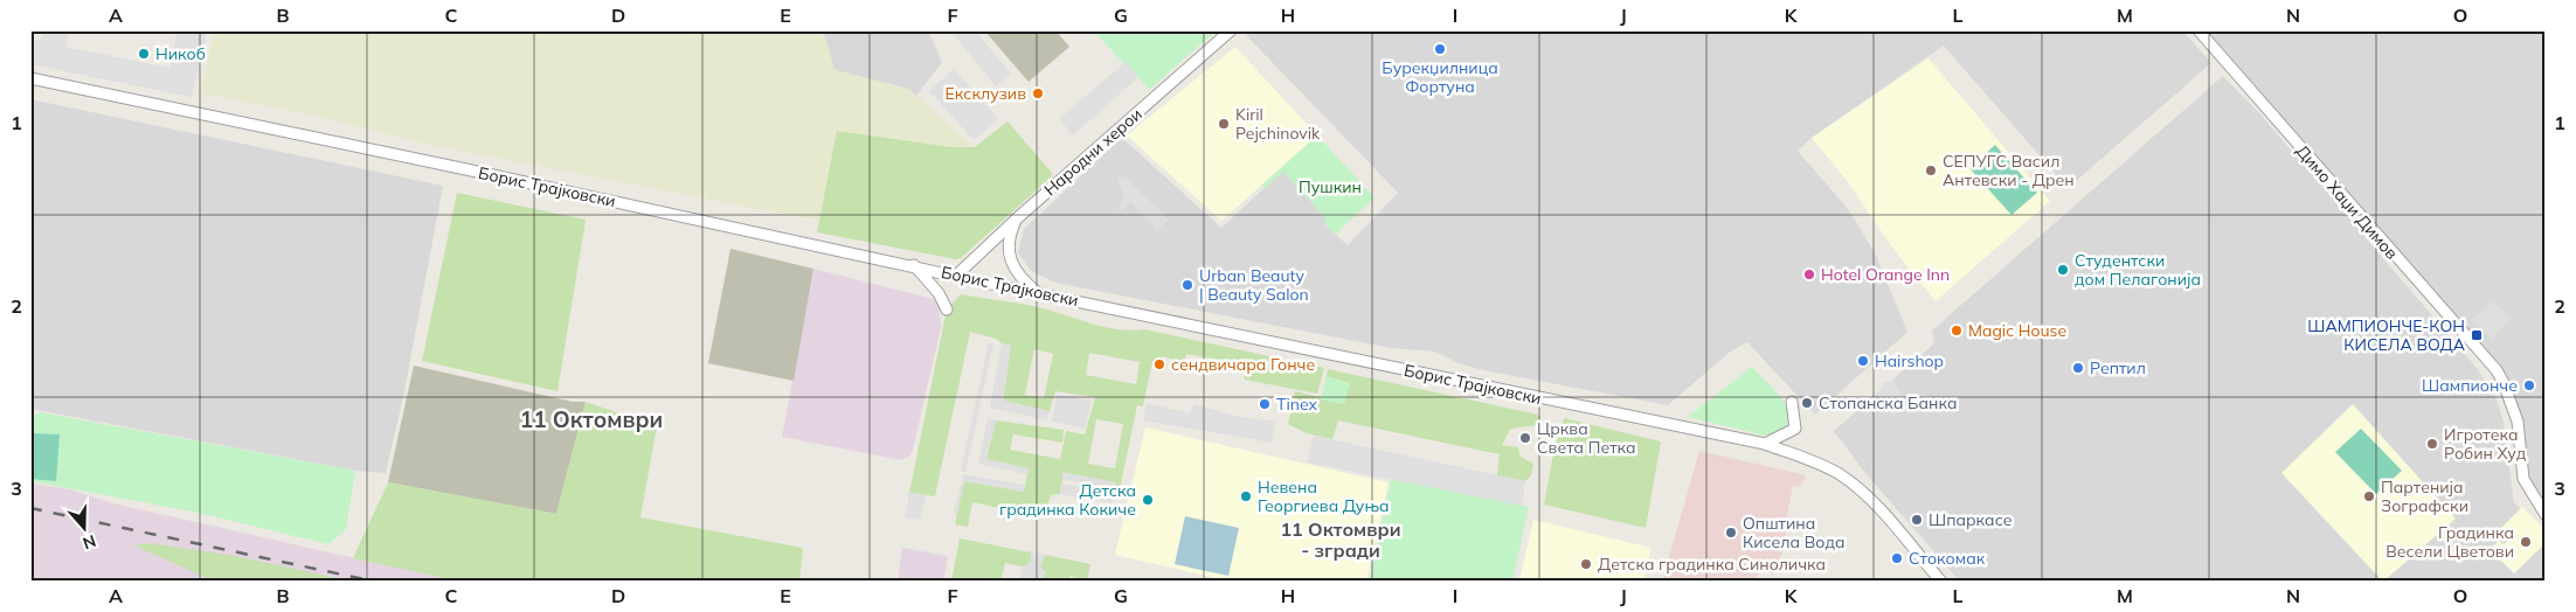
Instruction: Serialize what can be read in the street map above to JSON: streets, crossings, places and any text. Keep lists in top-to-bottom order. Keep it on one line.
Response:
{"streets":{"street":["Народни херои","Борис Трајковски","Димо Хаџи Димов"]},"crossings":[["Народни херои","Борис Трајковски"]],"districts":["11 Октомври","11 Октомври - згради"],"parks":["Пушкин"],"places":{"other":["Бурекџилница Фортуна","Никоб","Ексклузив","Kiril Pejchinovik","СЕПУГС Васил Антевски - Дрен","Студентски дом Пелагонија","Hotel Orange Inn","Urban Beauty | Beauty Salon","Magic House","Hairshop","сендвичара Гонче","Рептил","Шампионче","Стопанска Банка","Tinex","Црква Света Петка","Игротека Робин Худ","Невена Георгиева Дуња","Партенија Зографски","Детска градинка Кокиче","Шпаркасе","Општина Кисела Вода","Градинка Весели Цветови","Стокомак","Детска градинка Синоличка"],"transit":["ШАМПИОНЧЕ-КОН КИСЕЛА ВОДА"]},"north":"bottom","grid":{"columns":["A","B","C","D","E","F","G","H","I","J","K","L","M","N","O"],"rows":["1","2","3"]}}
